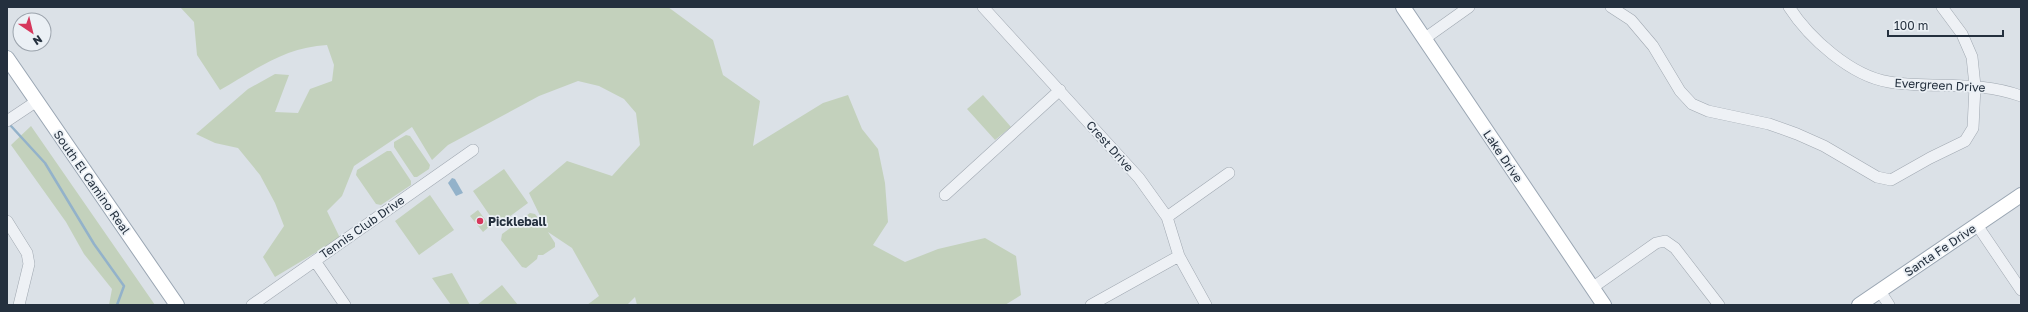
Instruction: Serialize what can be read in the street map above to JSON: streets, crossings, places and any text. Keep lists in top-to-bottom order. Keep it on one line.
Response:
{"streets":{"main road":["Lake Drive","South El Camino Real","Santa Fe Drive"],"street":["Evergreen Drive","Crest Drive","Tennis Club Drive"]},"places":["Pickleball"],"scale_bar":"100 m","north":"bottom right"}
